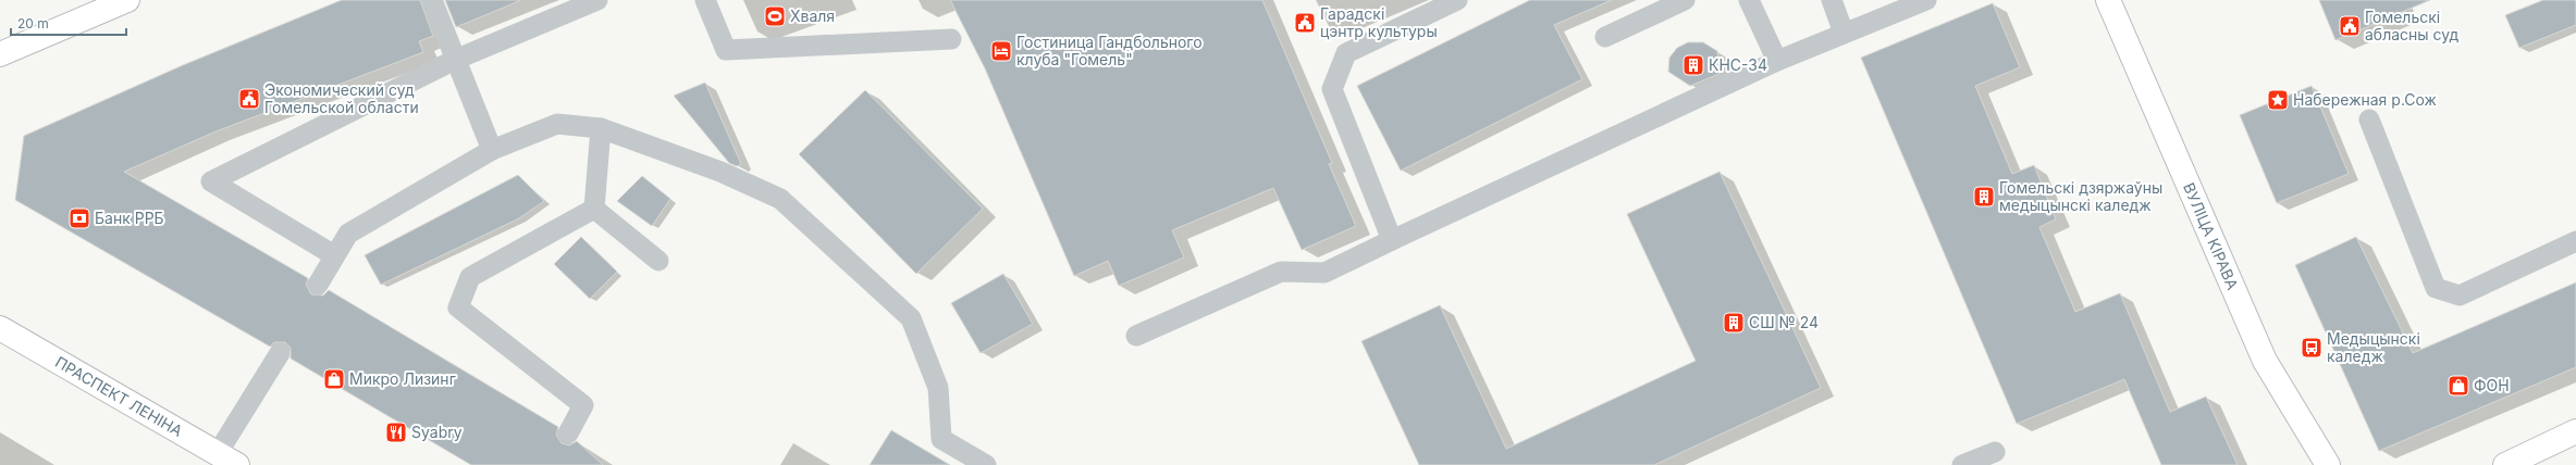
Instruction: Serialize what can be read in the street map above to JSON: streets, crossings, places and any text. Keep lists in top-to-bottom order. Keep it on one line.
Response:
{"streets":{"main road":["ВУЛІЦА КІРАВА","ПРАСПЕКТ ЛЕНІНА"]},"places":{"sports":["Хваля"],"public building":["Гарадскі цэнтр культуры","Гомельскі абласны суд","Экономический суд Гомельской области"],"hotel":["Гостиница Гандбольного клуба \"Гомель\""],"building":["КНС-34","Гомельскі дзяржаўны медыцынскі каледж","СШ № 24"],"place":["Набережная р.Сож"],"bank":["Банк РРБ"],"bus stop":["Медыцынскі каледж"],"shop":["Микро Лизинг","ФОН"],"restaurant":["Syabry"]},"scale_bar":"20 m"}
